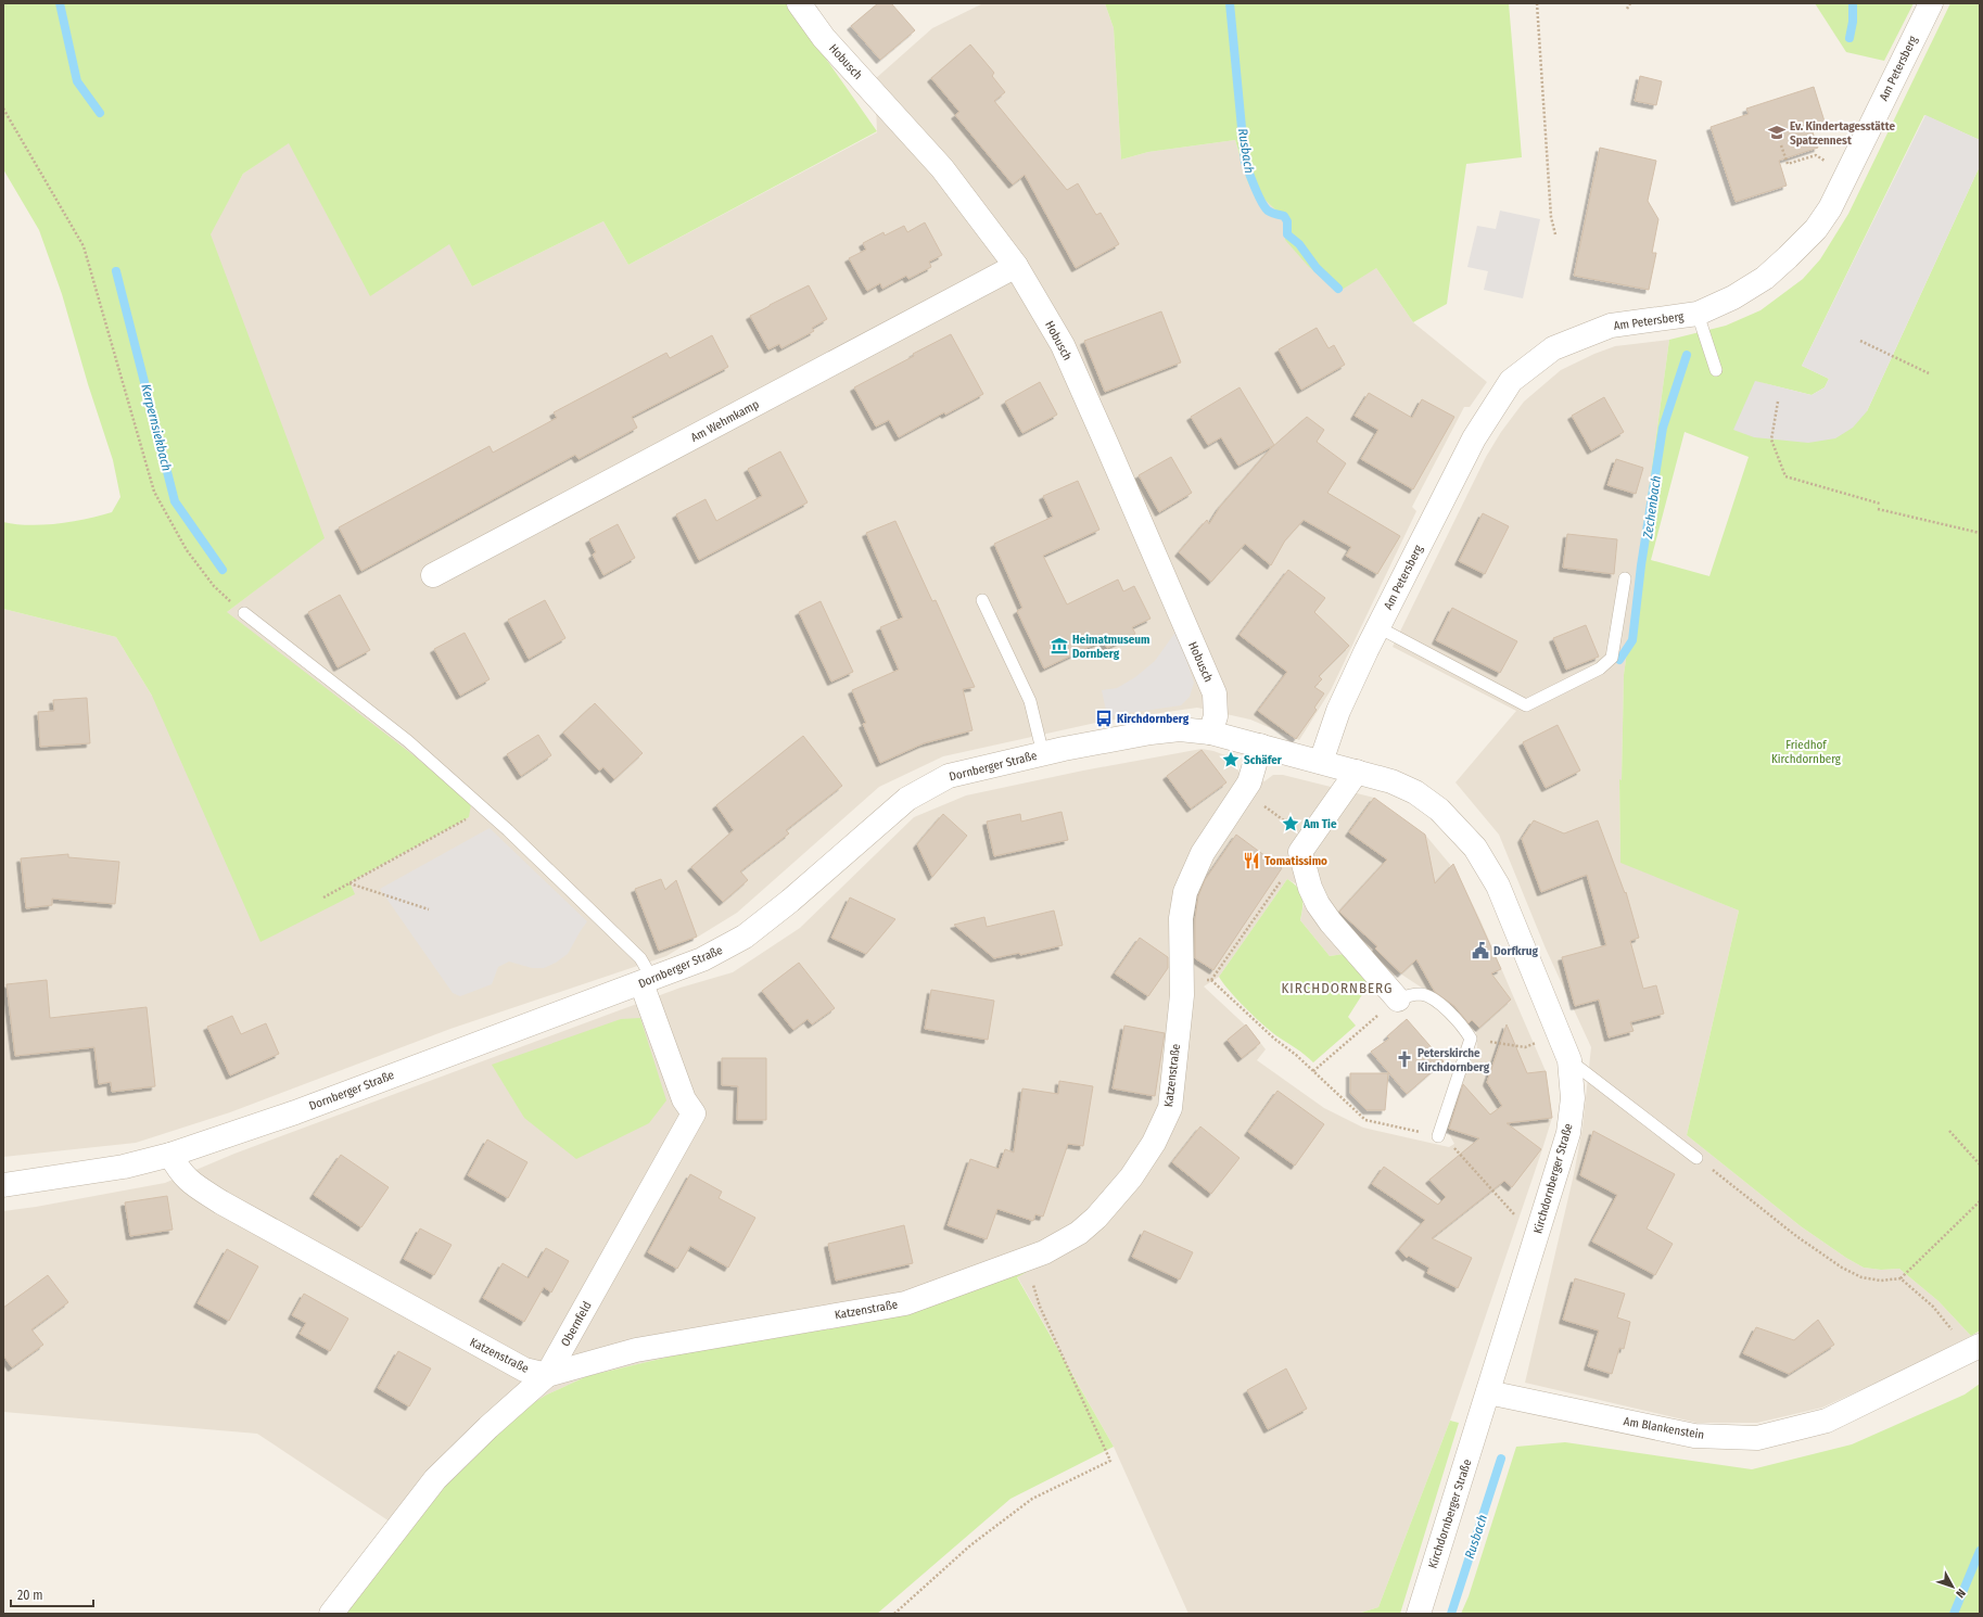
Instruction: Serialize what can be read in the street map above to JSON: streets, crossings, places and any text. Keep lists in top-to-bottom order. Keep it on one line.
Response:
{"streets":{"street":["Hobusch","Am Petersberg","Am Wehmkamp","Dornberger Straße","Katzenstraße","Kirchdornberger Straße","Obernfeld","Am Blankenstein"]},"crossings":[["Hobusch","Am Wehmkamp"],["Hobusch","Dornberger Straße"],["Am Petersberg","Dornberger Straße"],["Am Petersberg","Kirchdornberger Straße"],["Dornberger Straße","Katzenstraße"],["Dornberger Straße","Kirchdornberger Straße"],["Dornberger Straße","Obernfeld"],["Katzenstraße","Obernfeld"],["Kirchdornberger Straße","Am Blankenstein"]],"districts":["KIRCHDORNBERG"],"water":["Rusbach","Kerpernsiekbach","Zechenbach"],"parks":["Friedhof Kirchdornberg"],"places":{"school or university":["Ev. Kindertagesstätte Spatzennest"],"museum":["Heimatmuseum Dornberg"],"bus stop":["Kirchdornberg"],"place":["Schäfer","Am Tie"],"restaurant":["Tomatissimo"],"public building":["Dorfkrug"],"church":["Peterskirche Kirchdornberg"]},"scale_bar":"20 m","north":"bottom right"}
